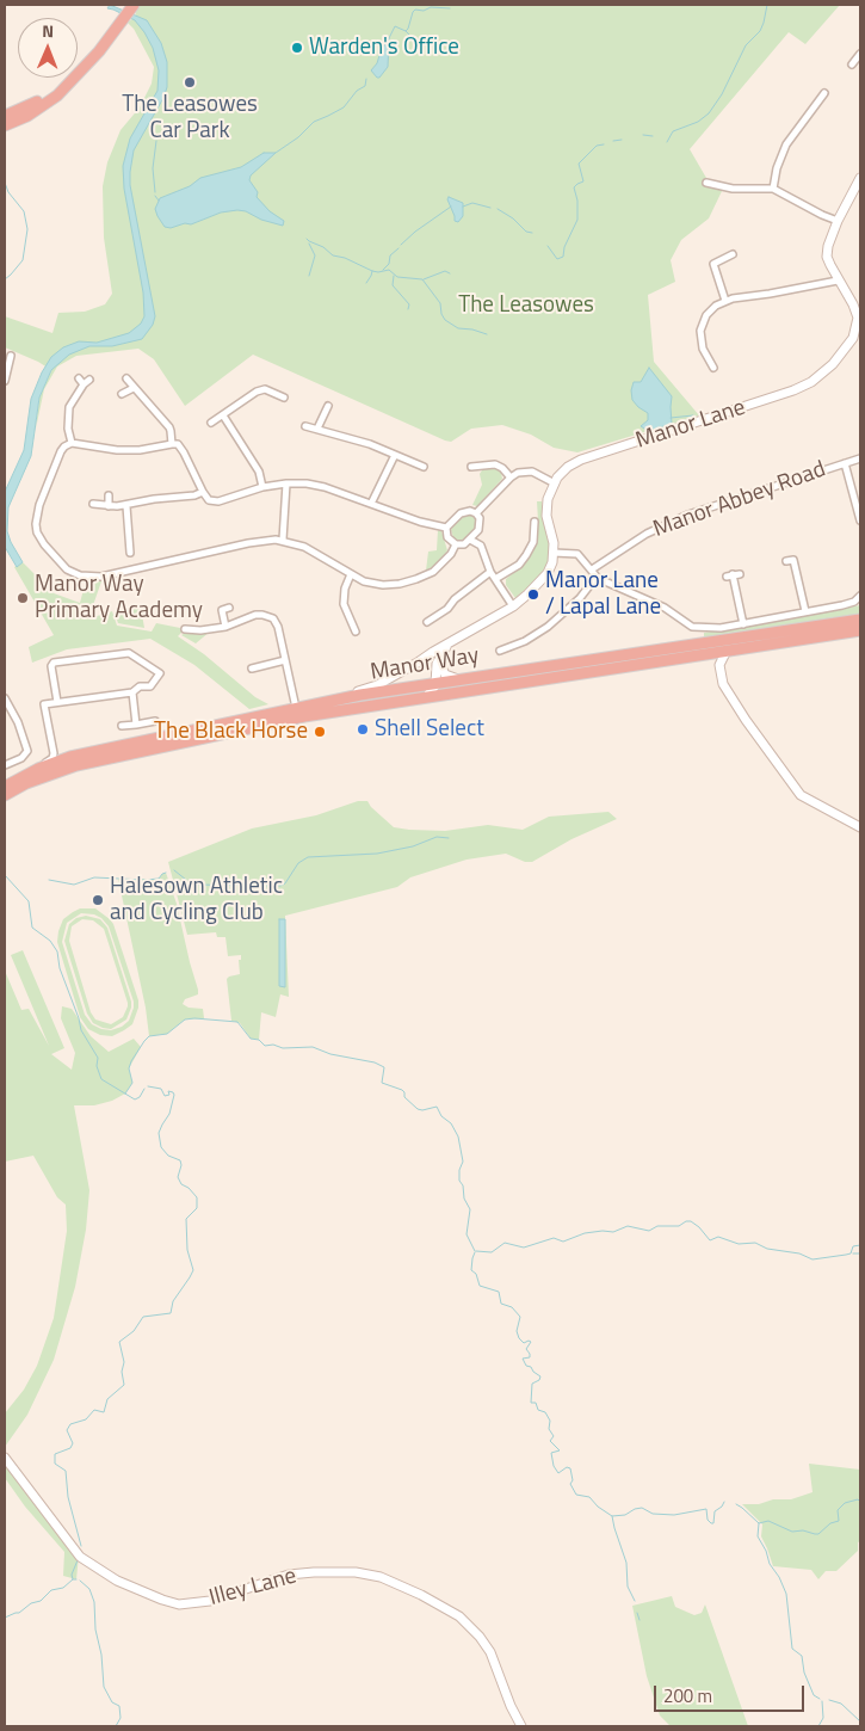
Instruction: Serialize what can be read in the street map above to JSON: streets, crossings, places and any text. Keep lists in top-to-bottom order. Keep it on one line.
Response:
{"streets":{"highway":["Manor Way"],"main road":["Manor Lane","Illey Lane"],"street":["Manor Abbey Road"]},"parks":["The Leasowes"],"places":["Warden's Office","The Leasowes Car Park","Manor Lane / Lapal Lane","Manor Way Primary Academy","Shell Select","The Black Horse","Halesown Athletic and Cycling Club"],"scale_bar":"200 m","north":"top"}
